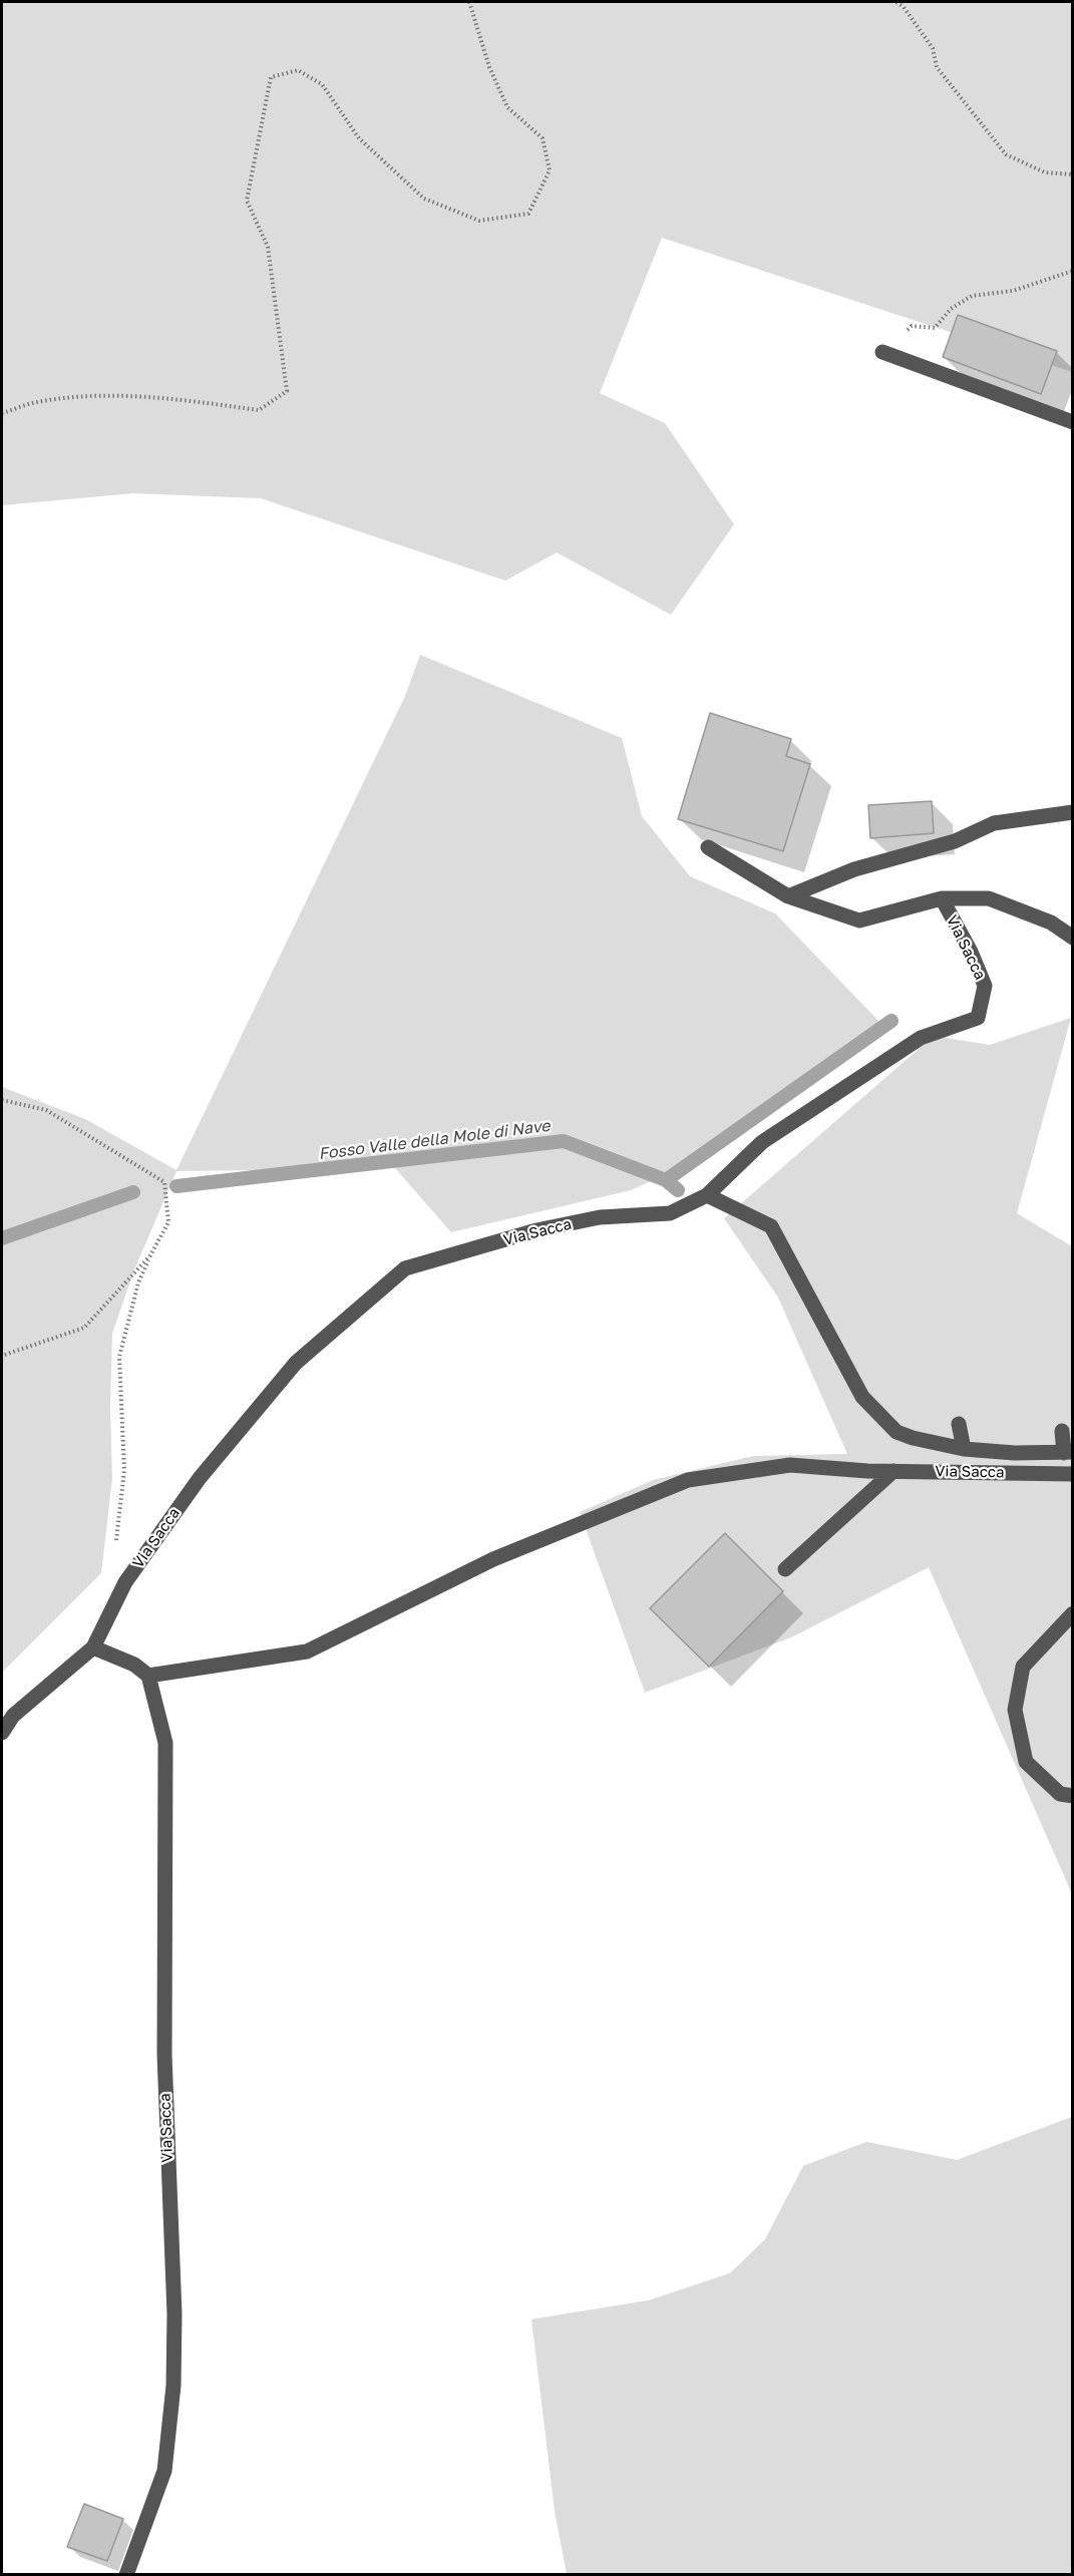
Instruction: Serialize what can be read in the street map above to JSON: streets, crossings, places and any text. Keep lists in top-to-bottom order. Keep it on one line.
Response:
{"streets":{"street":["Via Sacca"]},"water":["Fosso Valle della Mole di Nave"]}
